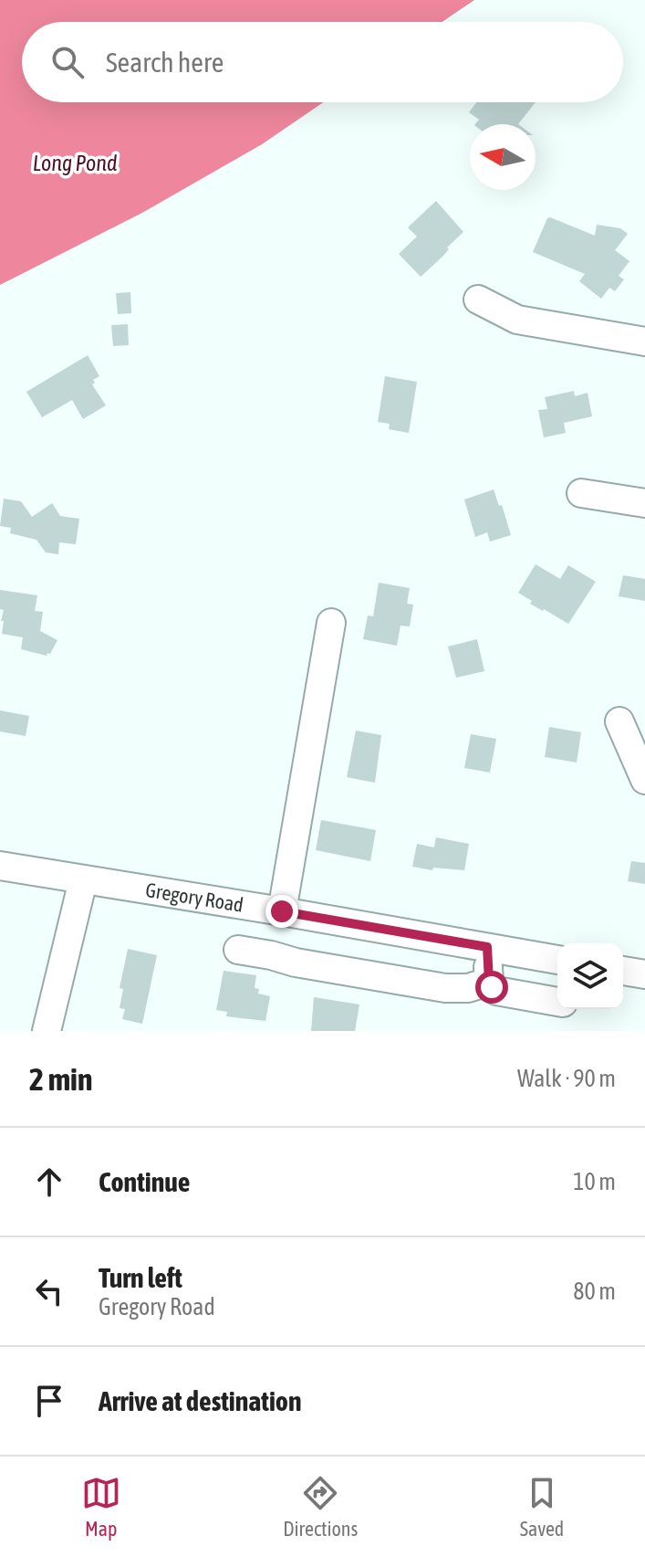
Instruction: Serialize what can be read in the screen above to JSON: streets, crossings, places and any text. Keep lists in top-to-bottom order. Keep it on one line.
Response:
{"streets":{"street":["Gregory Road"]},"water":["Long Pond"],"north":"left","page":{"search":"Search here","heading":["2 min","Walk · 90 m"],"list":[["Continue","10 m"],["Turn left","Gregory Road","80 m"],"Arrive at destination"],"nav":["Map","Directions","Saved"]}}
